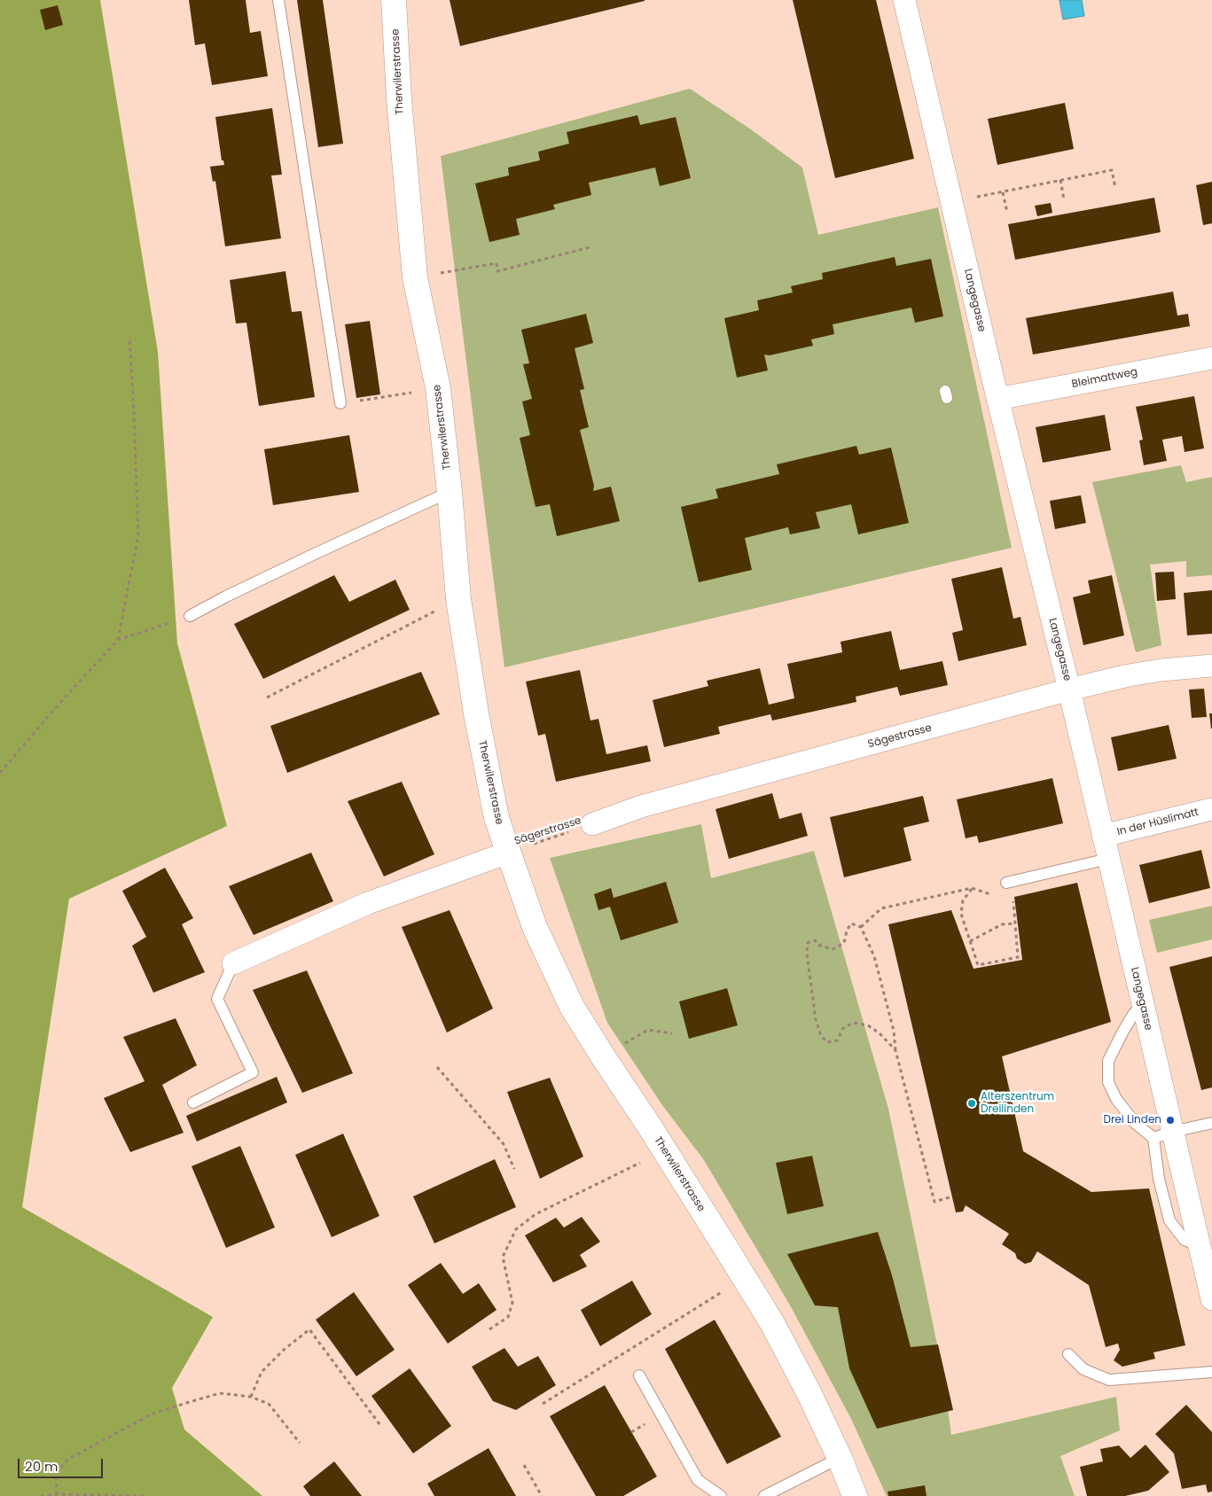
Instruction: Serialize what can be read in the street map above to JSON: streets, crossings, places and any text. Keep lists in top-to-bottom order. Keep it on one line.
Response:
{"streets":{"main road":["Therwilerstrasse"],"street":["Langegasse","Bleimattweg","Sägestrasse","In der Hüslimatt"],"path":["Sägerstrasse"]},"crossings":[["Therwilerstrasse","Sägerstrasse"],["Langegasse","Bleimattweg"],["Langegasse","Sägestrasse"],["Langegasse","In der Hüslimatt"],["Sägestrasse","Sägerstrasse"]],"places":["Alterszentrum Dreilinden","Drei Linden"],"scale_bar":"20 m"}
